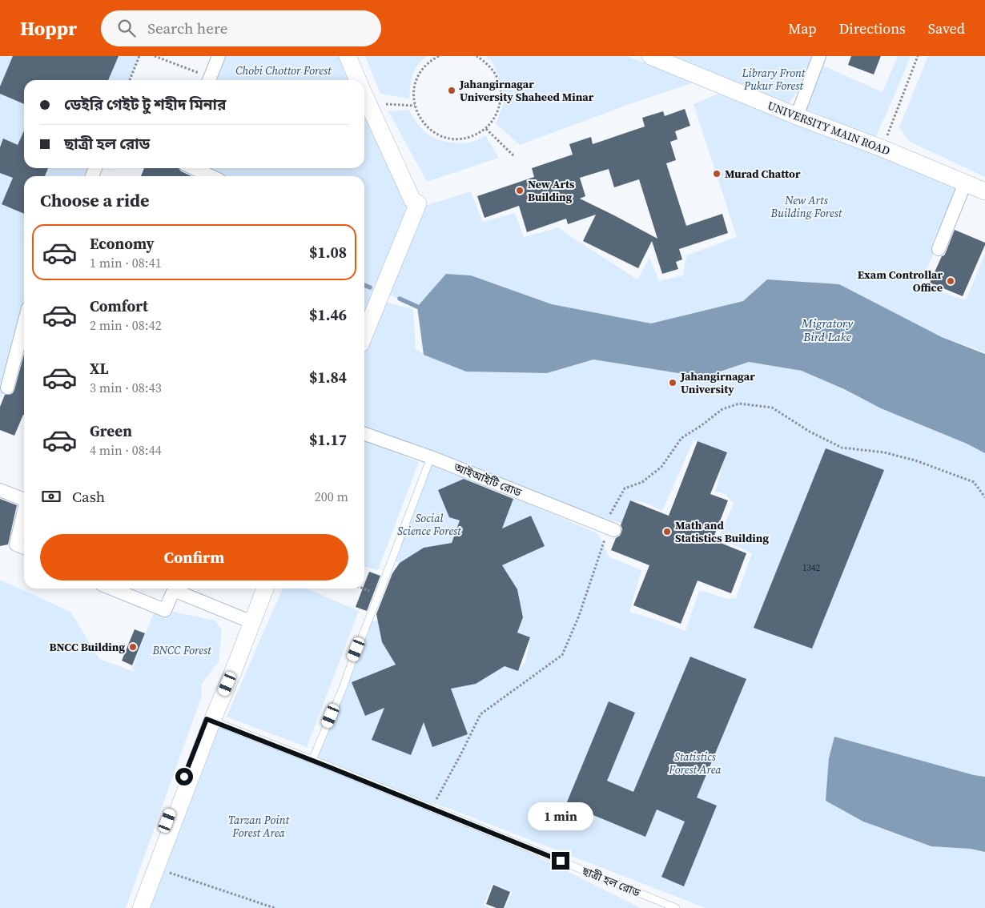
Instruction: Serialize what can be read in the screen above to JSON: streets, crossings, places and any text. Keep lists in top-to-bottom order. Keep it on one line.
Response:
{"streets":{"street":["UNIVERSITY MAIN ROAD","আইআইটি রোড"],"lane":["ছাত্রী হল রোড"]},"water":["Migratory Bird Lake"],"parks":["Chobi Chottor Forest","Library Front Pukur Forest","New Arts Building Forest","Social Science Forest","BNCC Forest","Statistics Forest Area","Tarzan Point Forest Area"],"places":["Jahangirnagar University Shaheed Minar","Murad Chattor","New Arts Building","Exam Controllar Office","Jahangirnagar University","Math and Statistics Building","BNCC Building"],"house_numbers":["1342"],"page":{"header":"Hoppr","search":"Search here","nav":["Map","Directions","Saved"],"banner":["ডেইরি গেইট টু শহীদ মিনার","ছাত্রী হল রোড"],"heading":"Choose a ride","list":[{"name":"Economy","note":"1 min · 08:41","value":"$1.08"},{"name":"Comfort","note":"2 min · 08:42","value":"$1.46"},{"name":"XL","note":"3 min · 08:43","value":"$1.84"},{"name":"Green","note":"4 min · 08:44","value":"$1.17"}],"pay":["Cash","200 m"],"buttons":"Confirm","bubble":"1 min"}}
